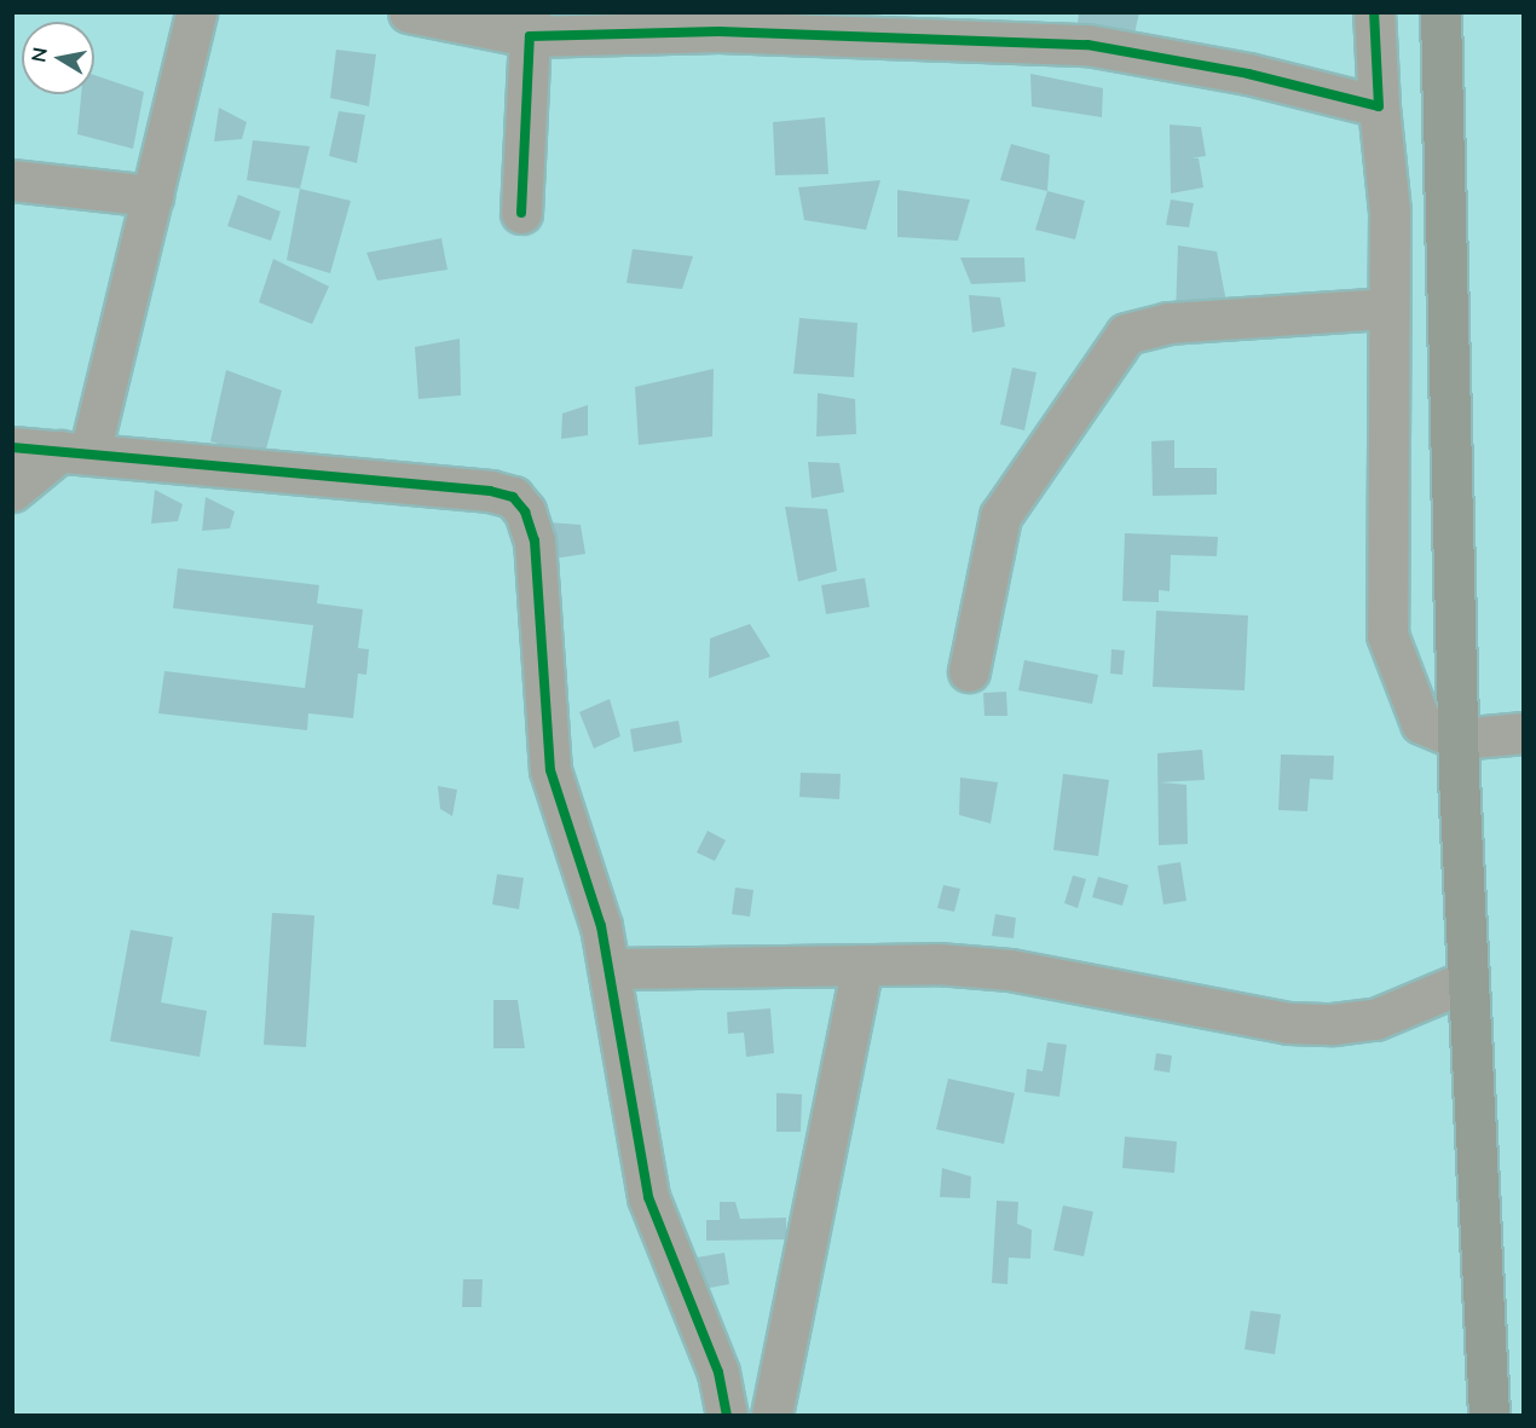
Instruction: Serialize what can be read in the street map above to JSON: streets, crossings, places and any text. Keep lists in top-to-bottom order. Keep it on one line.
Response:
{"north":"left"}
